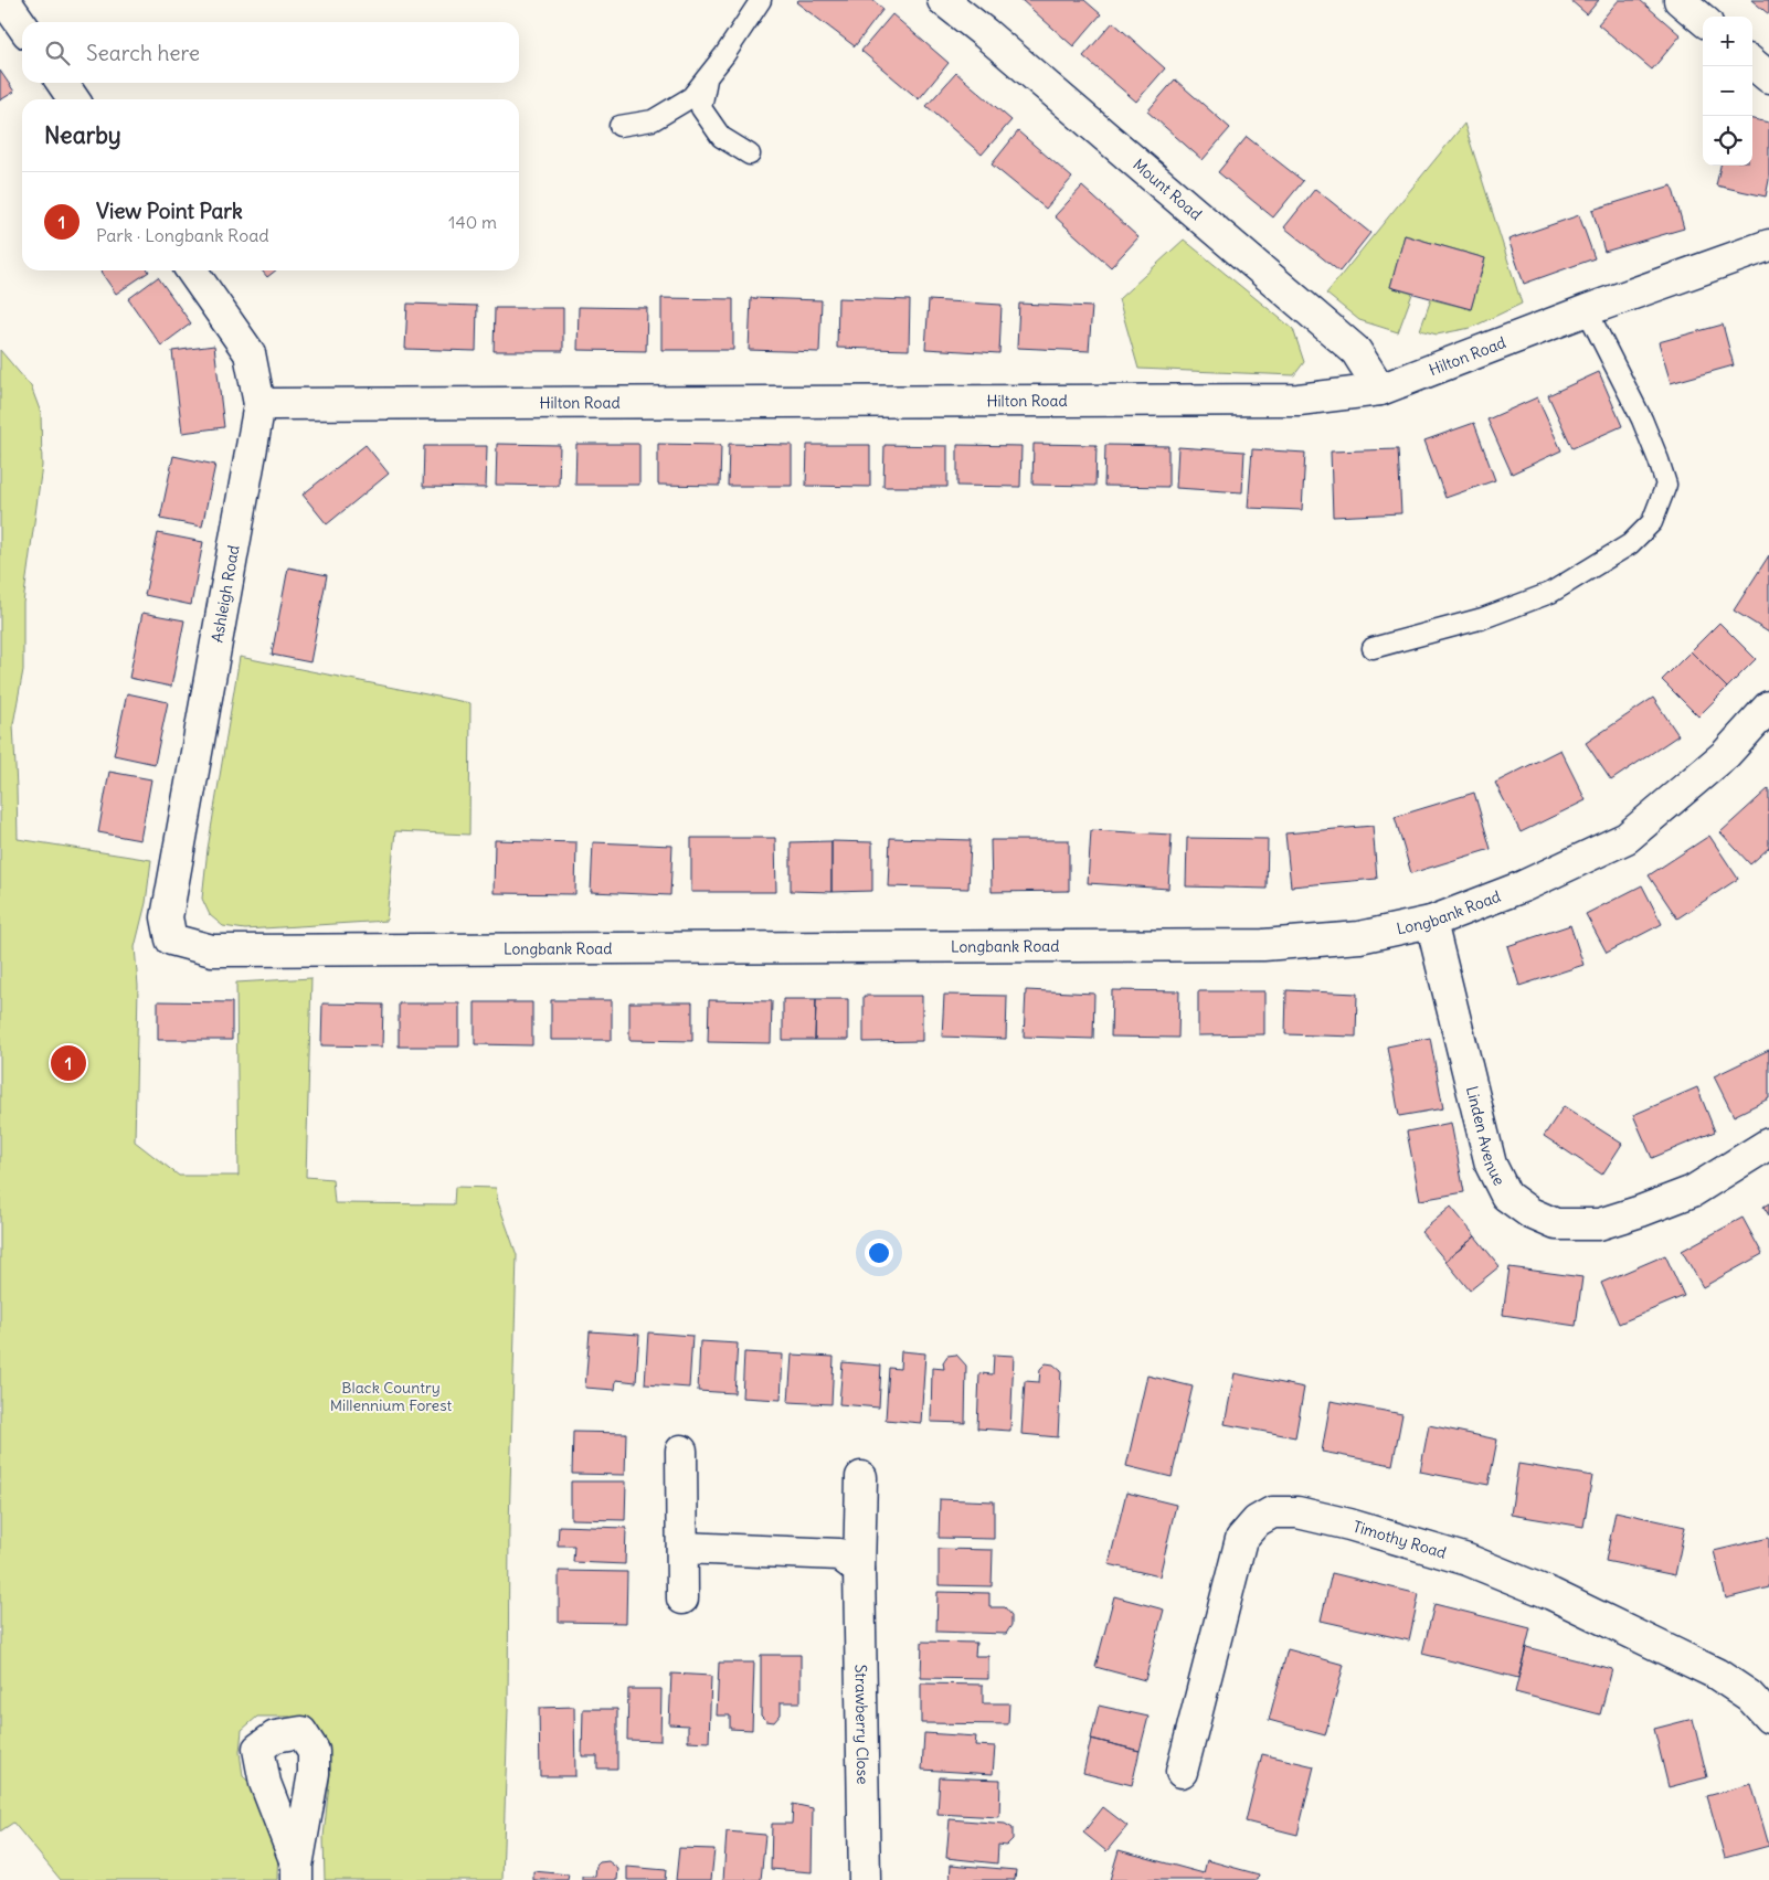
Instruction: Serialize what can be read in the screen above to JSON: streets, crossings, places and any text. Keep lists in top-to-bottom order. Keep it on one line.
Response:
{"streets":{"street":["Mount Road","Hilton Road","Ashleigh Road","Longbank Road","Linden Avenue","Timothy Road","Strawberry Close"]},"crossings":[["Mount Road","Hilton Road"],["Hilton Road","Ashleigh Road"],["Ashleigh Road","Longbank Road"],["Longbank Road","Linden Avenue"]],"parks":["Black Country Millennium Forest"],"page":{"map_buttons":["+","−"],"search":"Search here","heading":"Nearby","list":[{"mark":"1","name":"View Point Park","note":"Park · Longbank Road","value":"140 m"}],"pins":"1"}}
